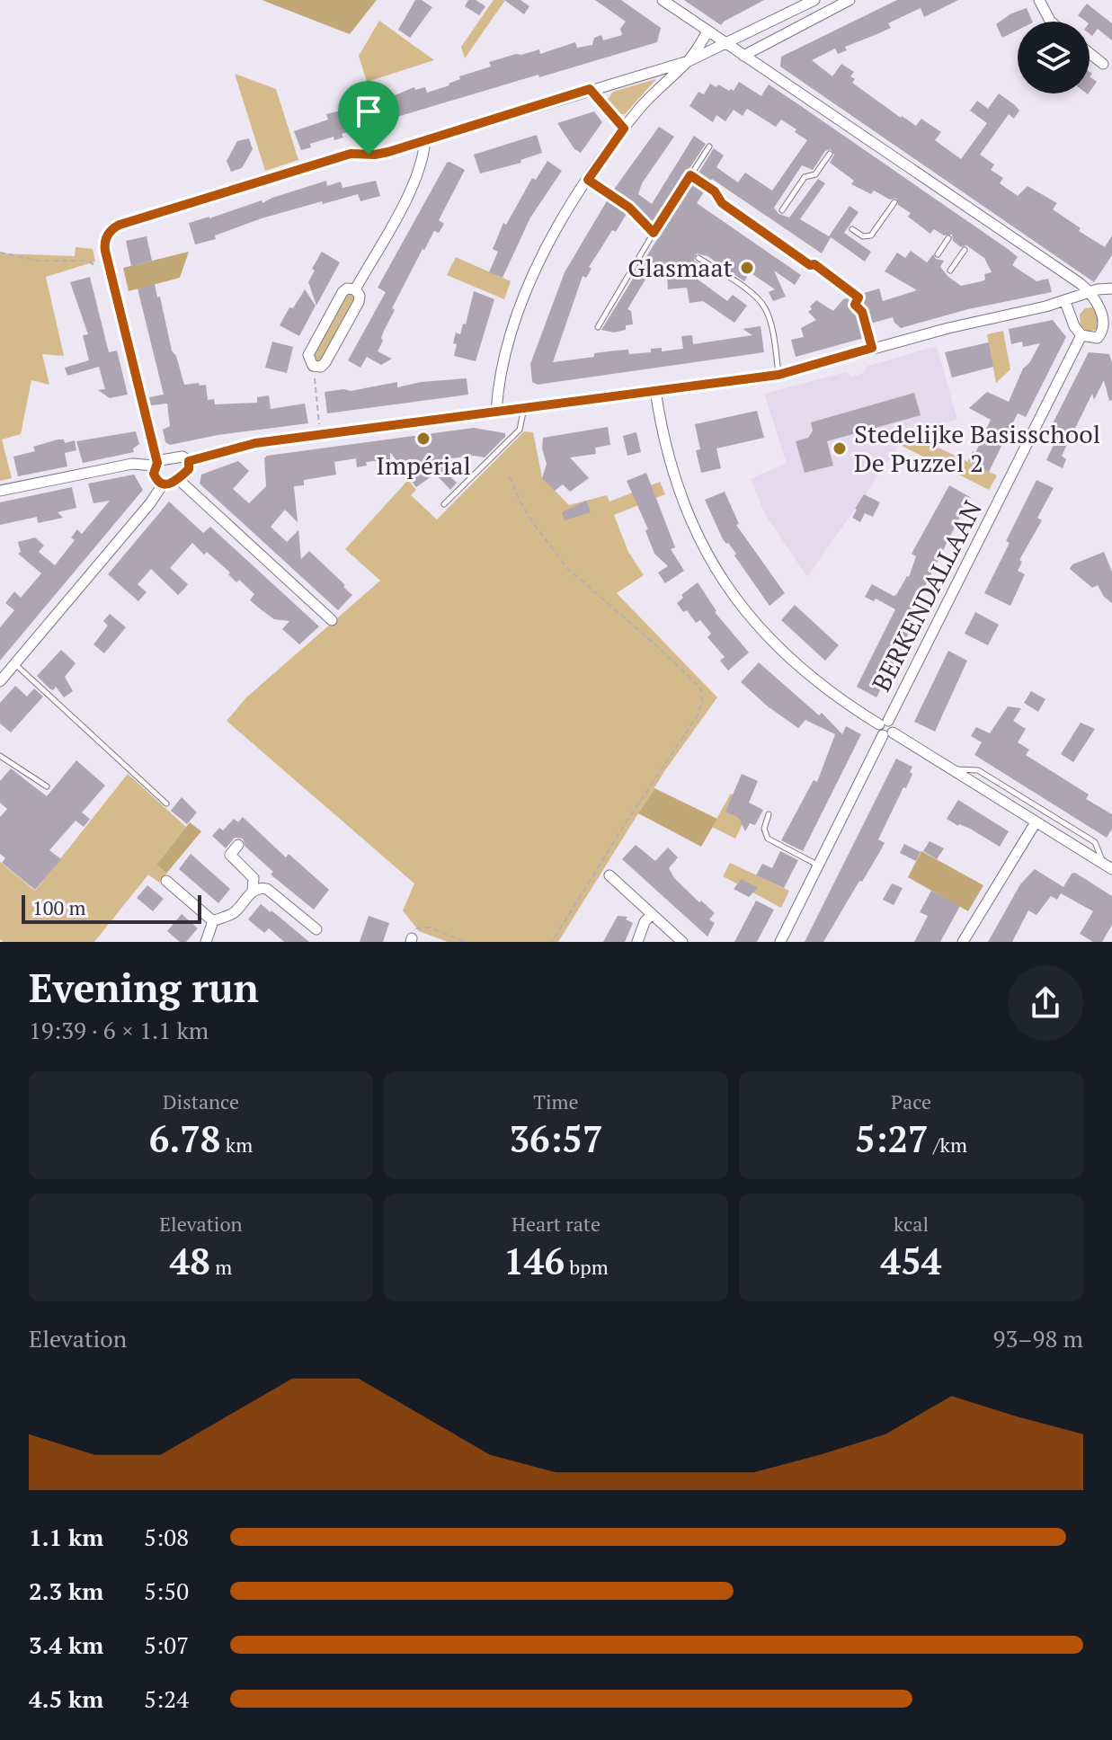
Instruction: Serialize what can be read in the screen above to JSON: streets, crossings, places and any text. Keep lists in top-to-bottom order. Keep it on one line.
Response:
{"streets":{"street":["BERKENDALLAAN"]},"places":["Glasmaat","Impérial","Stedelijke Basisschool De Puzzel 2"],"scale_bar":"100 m","page":{"scale":"100 m","heading":["Evening run","19:39 · 6 × 1.1 km"],"stats":[["Distance","6.78 km"],["Time","36:57"],["Pace","5:27 /km"],["Elevation","48 m"],["Heart rate","146 bpm"],["kcal","454"]],"chart":["Elevation","93–98 m"],"list":[{"name":"1.1 km","note":"5:08"},{"name":"2.3 km","note":"5:50"},{"name":"3.4 km","note":"5:07"},{"name":"4.5 km","note":"5:24"}]}}
